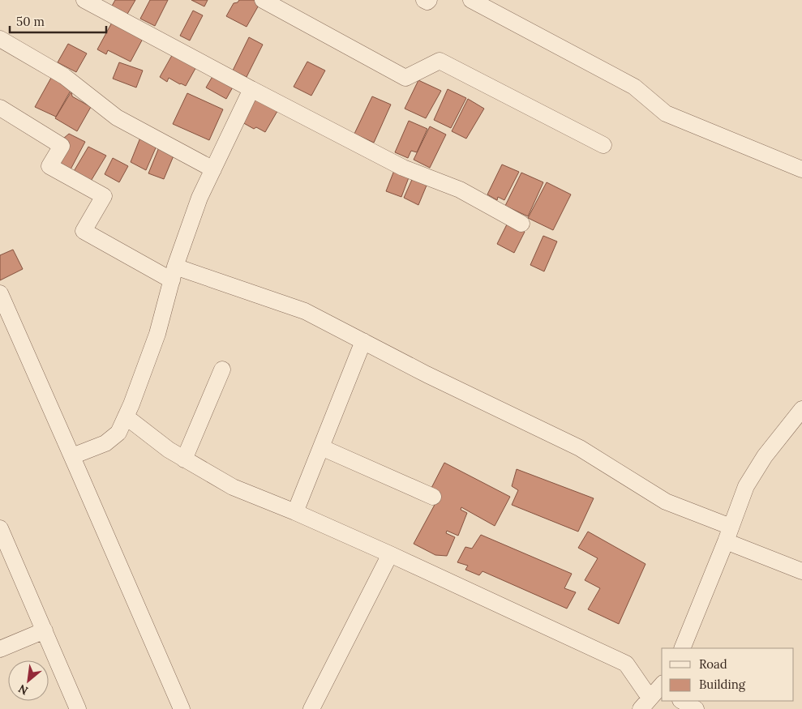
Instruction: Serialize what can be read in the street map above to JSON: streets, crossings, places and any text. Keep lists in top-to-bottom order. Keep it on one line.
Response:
{"legend":["Road","Building"],"scale_bar":"50 m","north":"bottom left"}
